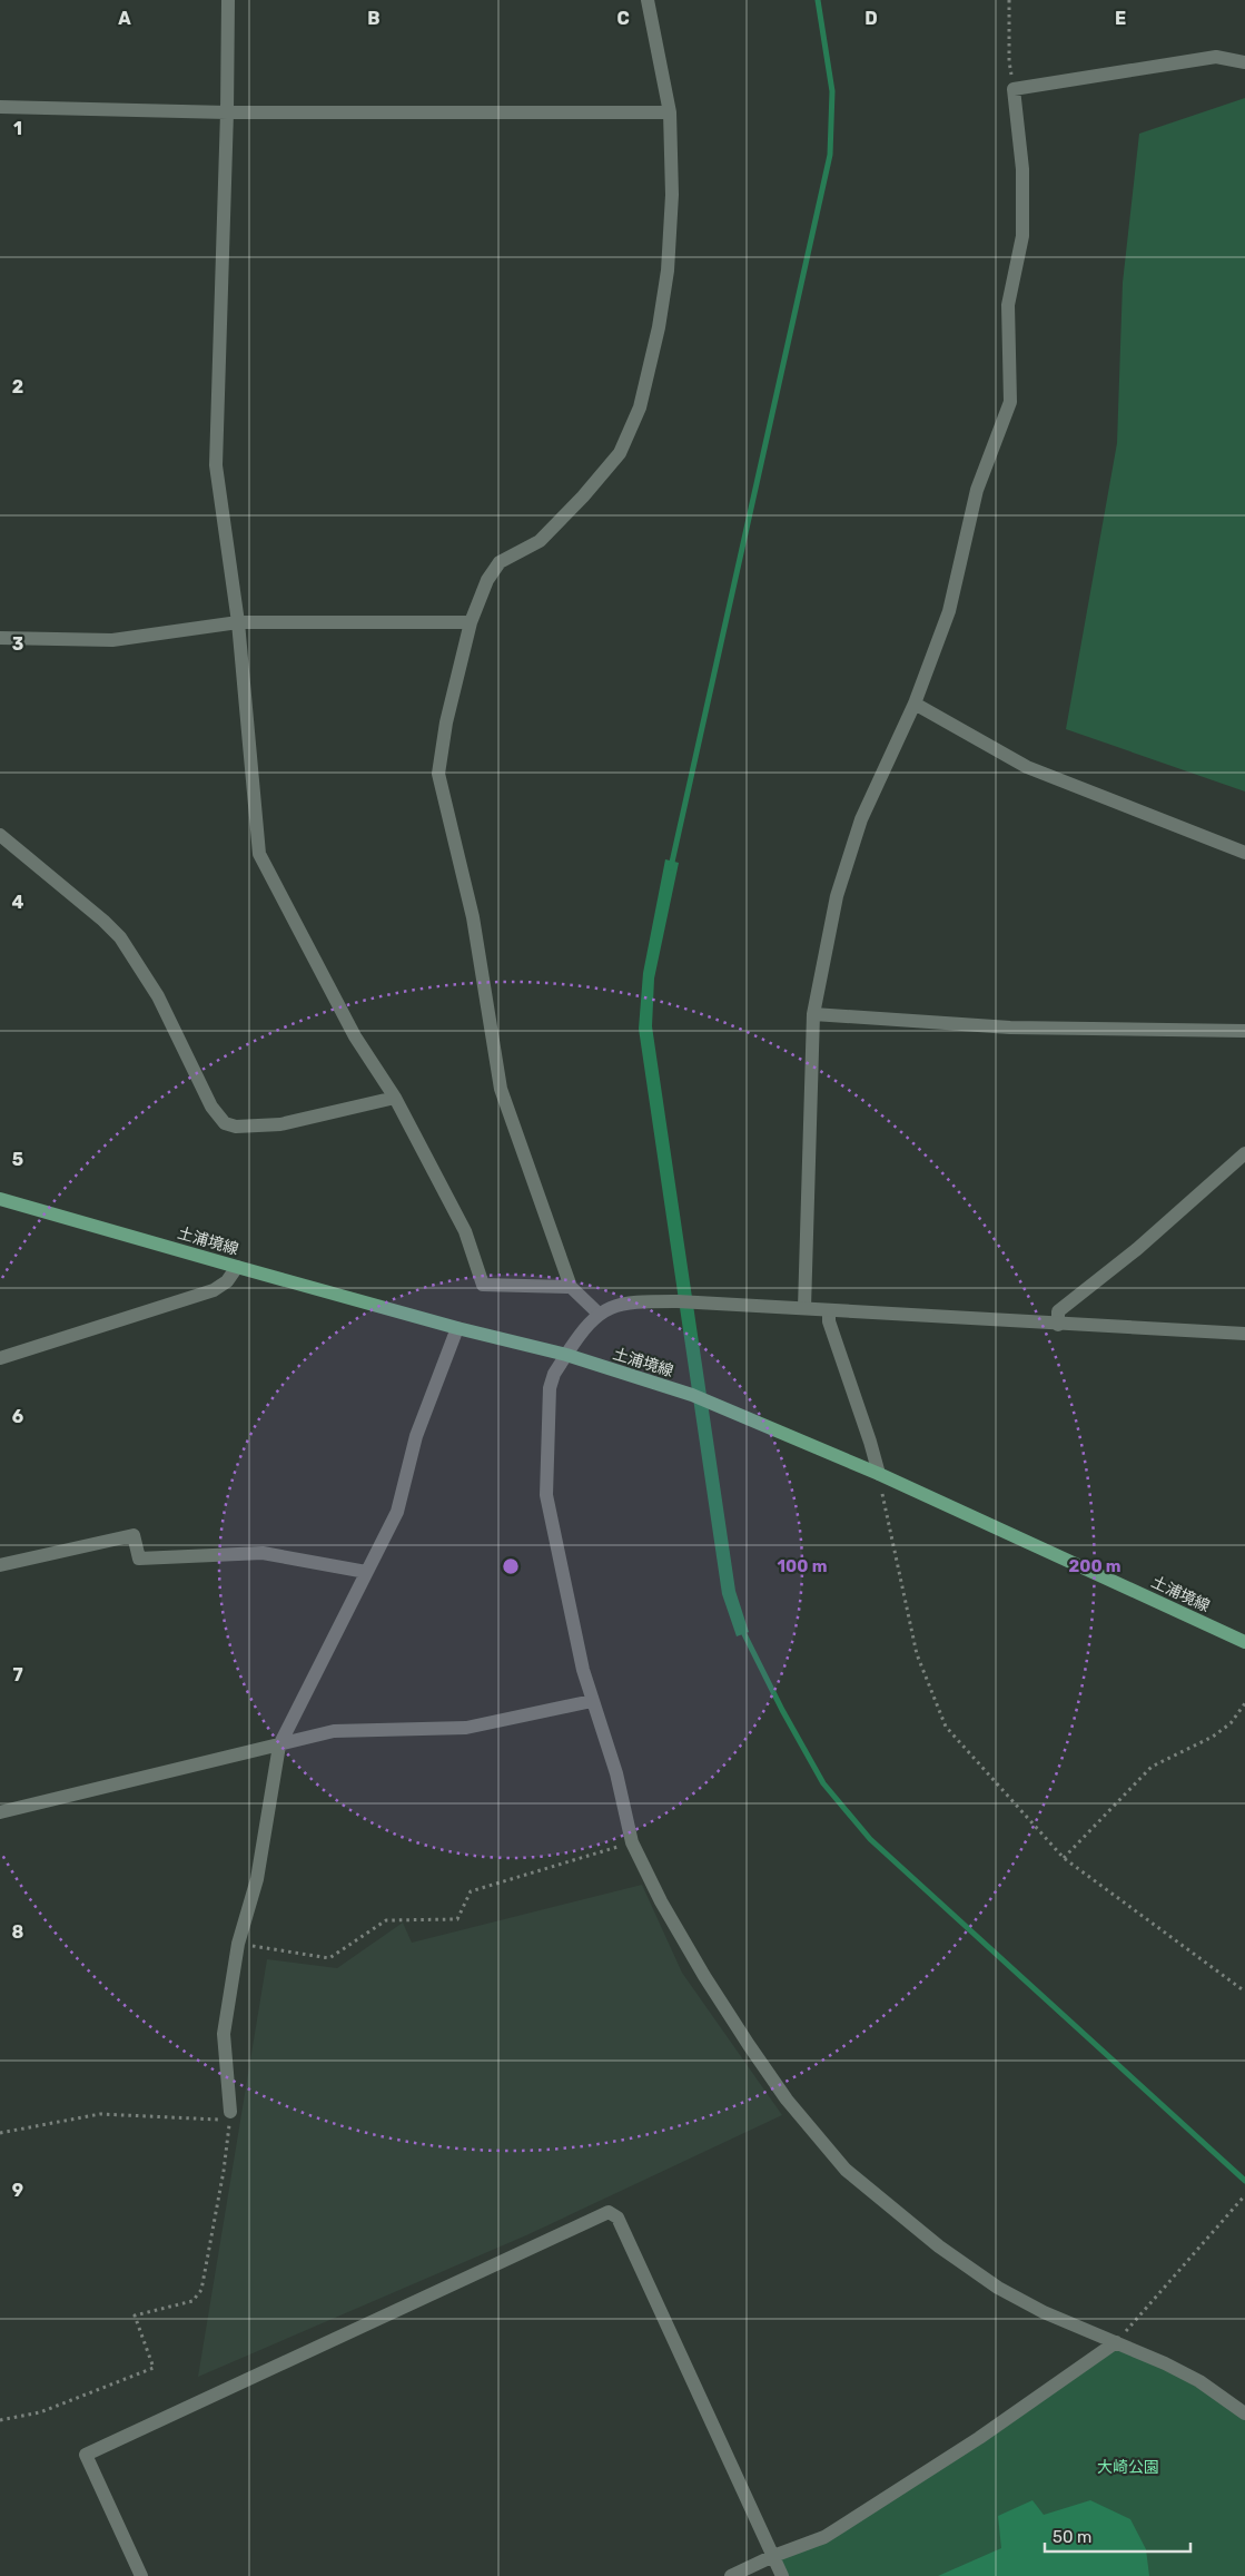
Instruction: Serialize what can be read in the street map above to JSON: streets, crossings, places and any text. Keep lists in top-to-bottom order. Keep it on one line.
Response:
{"streets":{"main road":["土浦境線"]},"parks":["大崎公園"],"scale_bar":"50 m","grid":{"columns":["A","B","C","D","E"],"rows":["1","2","3","4","5","6","7","8","9"]},"rings":["100 m","200 m"]}
